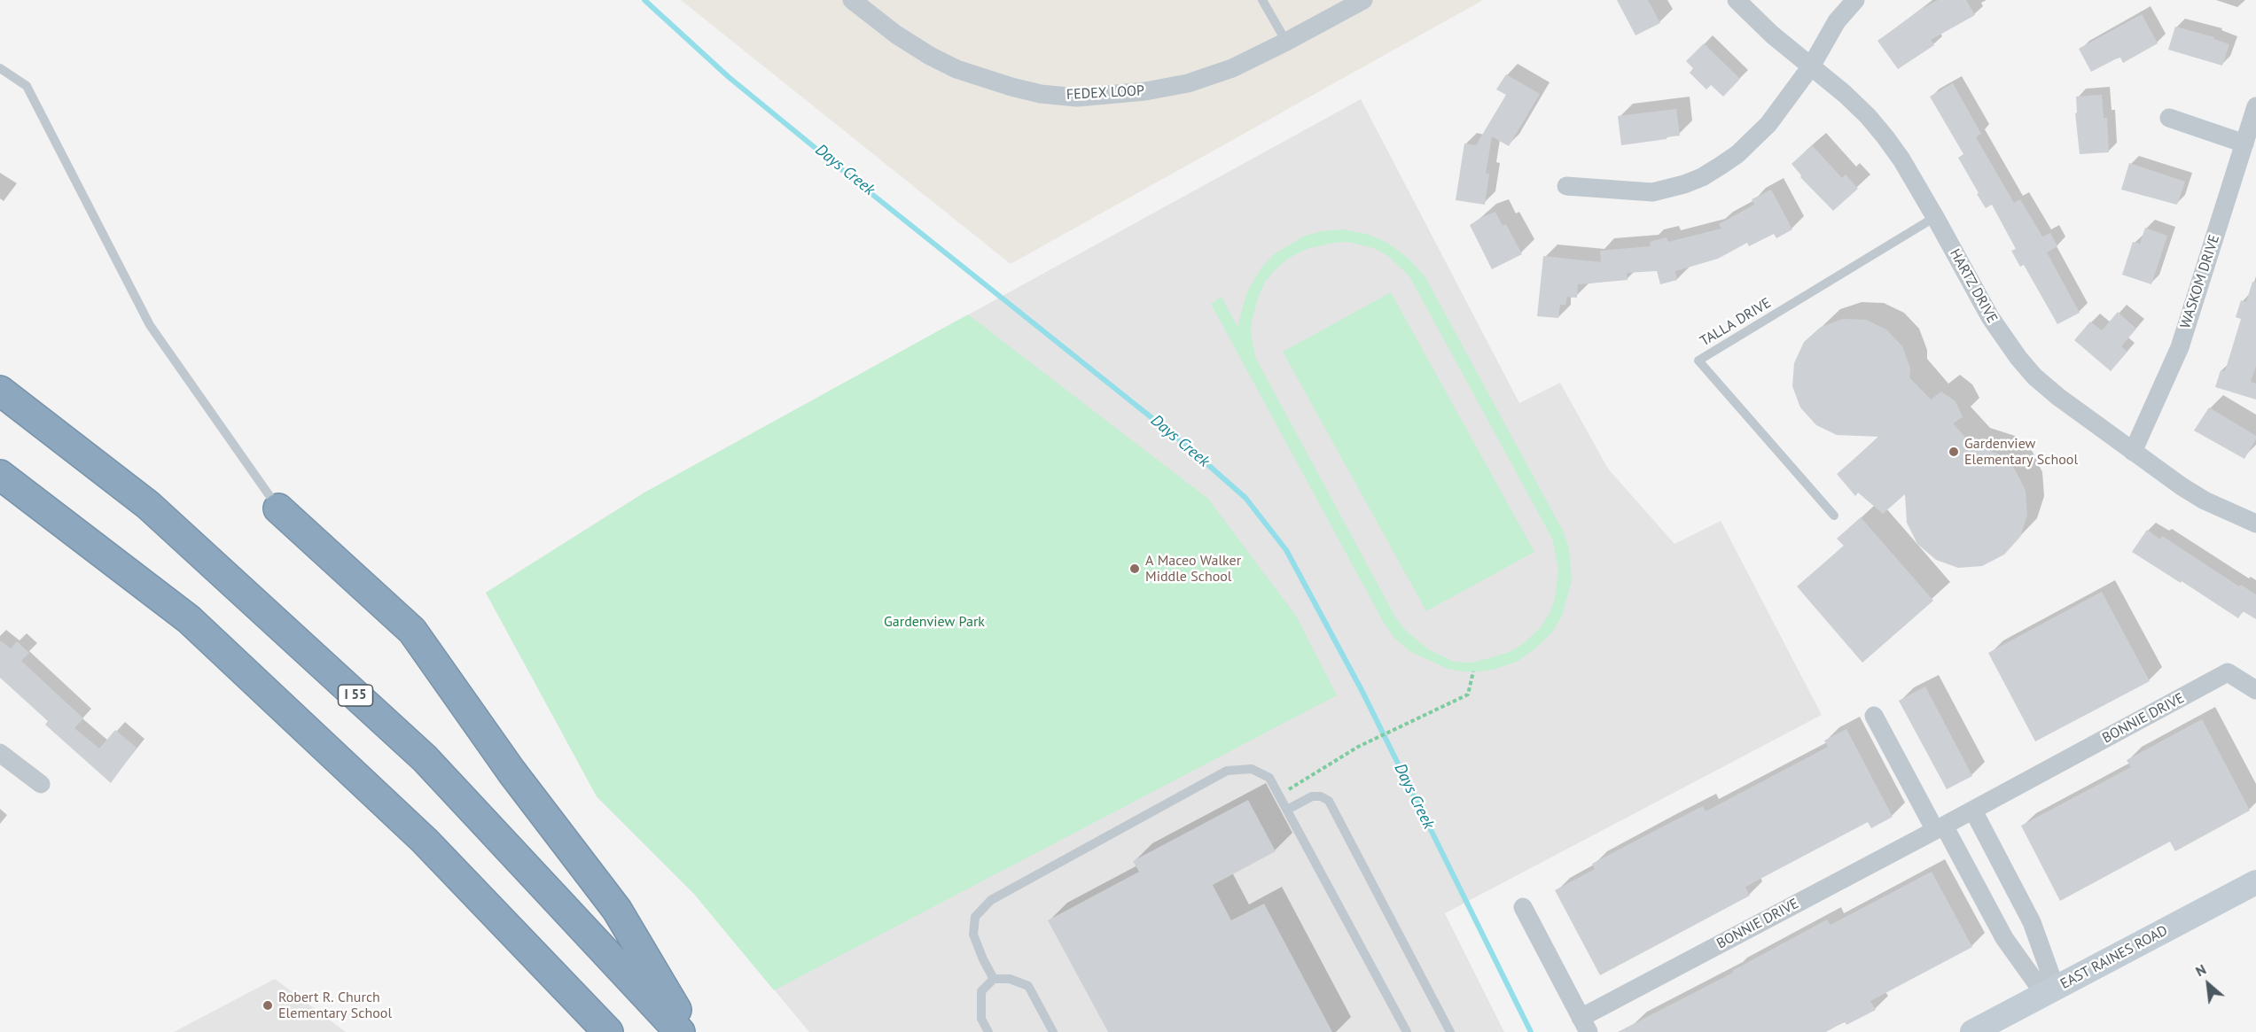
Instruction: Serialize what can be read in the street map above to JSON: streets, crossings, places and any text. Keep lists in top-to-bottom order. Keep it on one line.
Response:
{"streets":{"highway":["I 55"],"main road":["EAST RAINES ROAD"],"street":["FEDEX LOOP","WASKOM DRIVE","HARTZ DRIVE","BONNIE DRIVE"],"lane":["TALLA DRIVE"]},"crossings":[["WASKOM DRIVE","HARTZ DRIVE"],["HARTZ DRIVE","TALLA DRIVE"]],"water":["Days Creek"],"parks":["Gardenview Park"],"places":["Gardenview Elementary School","A Maceo Walker Middle School","Robert R. Church Elementary School"],"north":"top left"}
